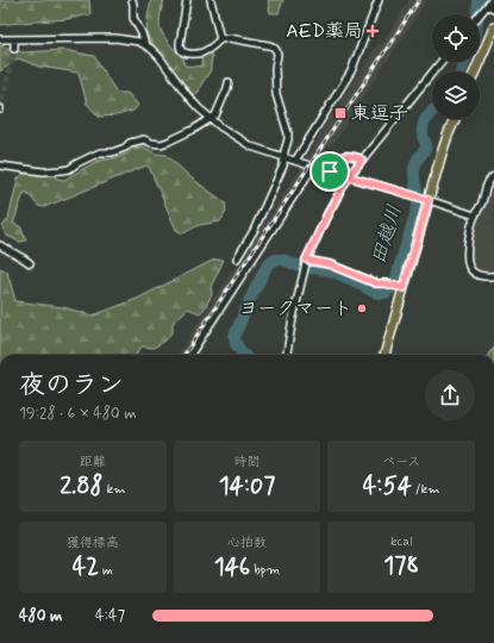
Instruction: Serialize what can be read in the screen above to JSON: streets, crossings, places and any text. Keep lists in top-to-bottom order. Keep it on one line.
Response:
{"water":["田越川"],"places":{"health":["AED薬局"],"transit":["東逗子"],"other":["ヨークマート"]},"page":{"heading":["夜のラン","19:28 · 6 × 480 m"],"stats":[["距離","2.88 km"],["時間","14:07"],["ペース","4:54 /km"],["獲得標高","42 m"],["心拍数","146 bpm"],["kcal","178"]],"list":[{"name":"480 m","note":"4:47"}]}}
